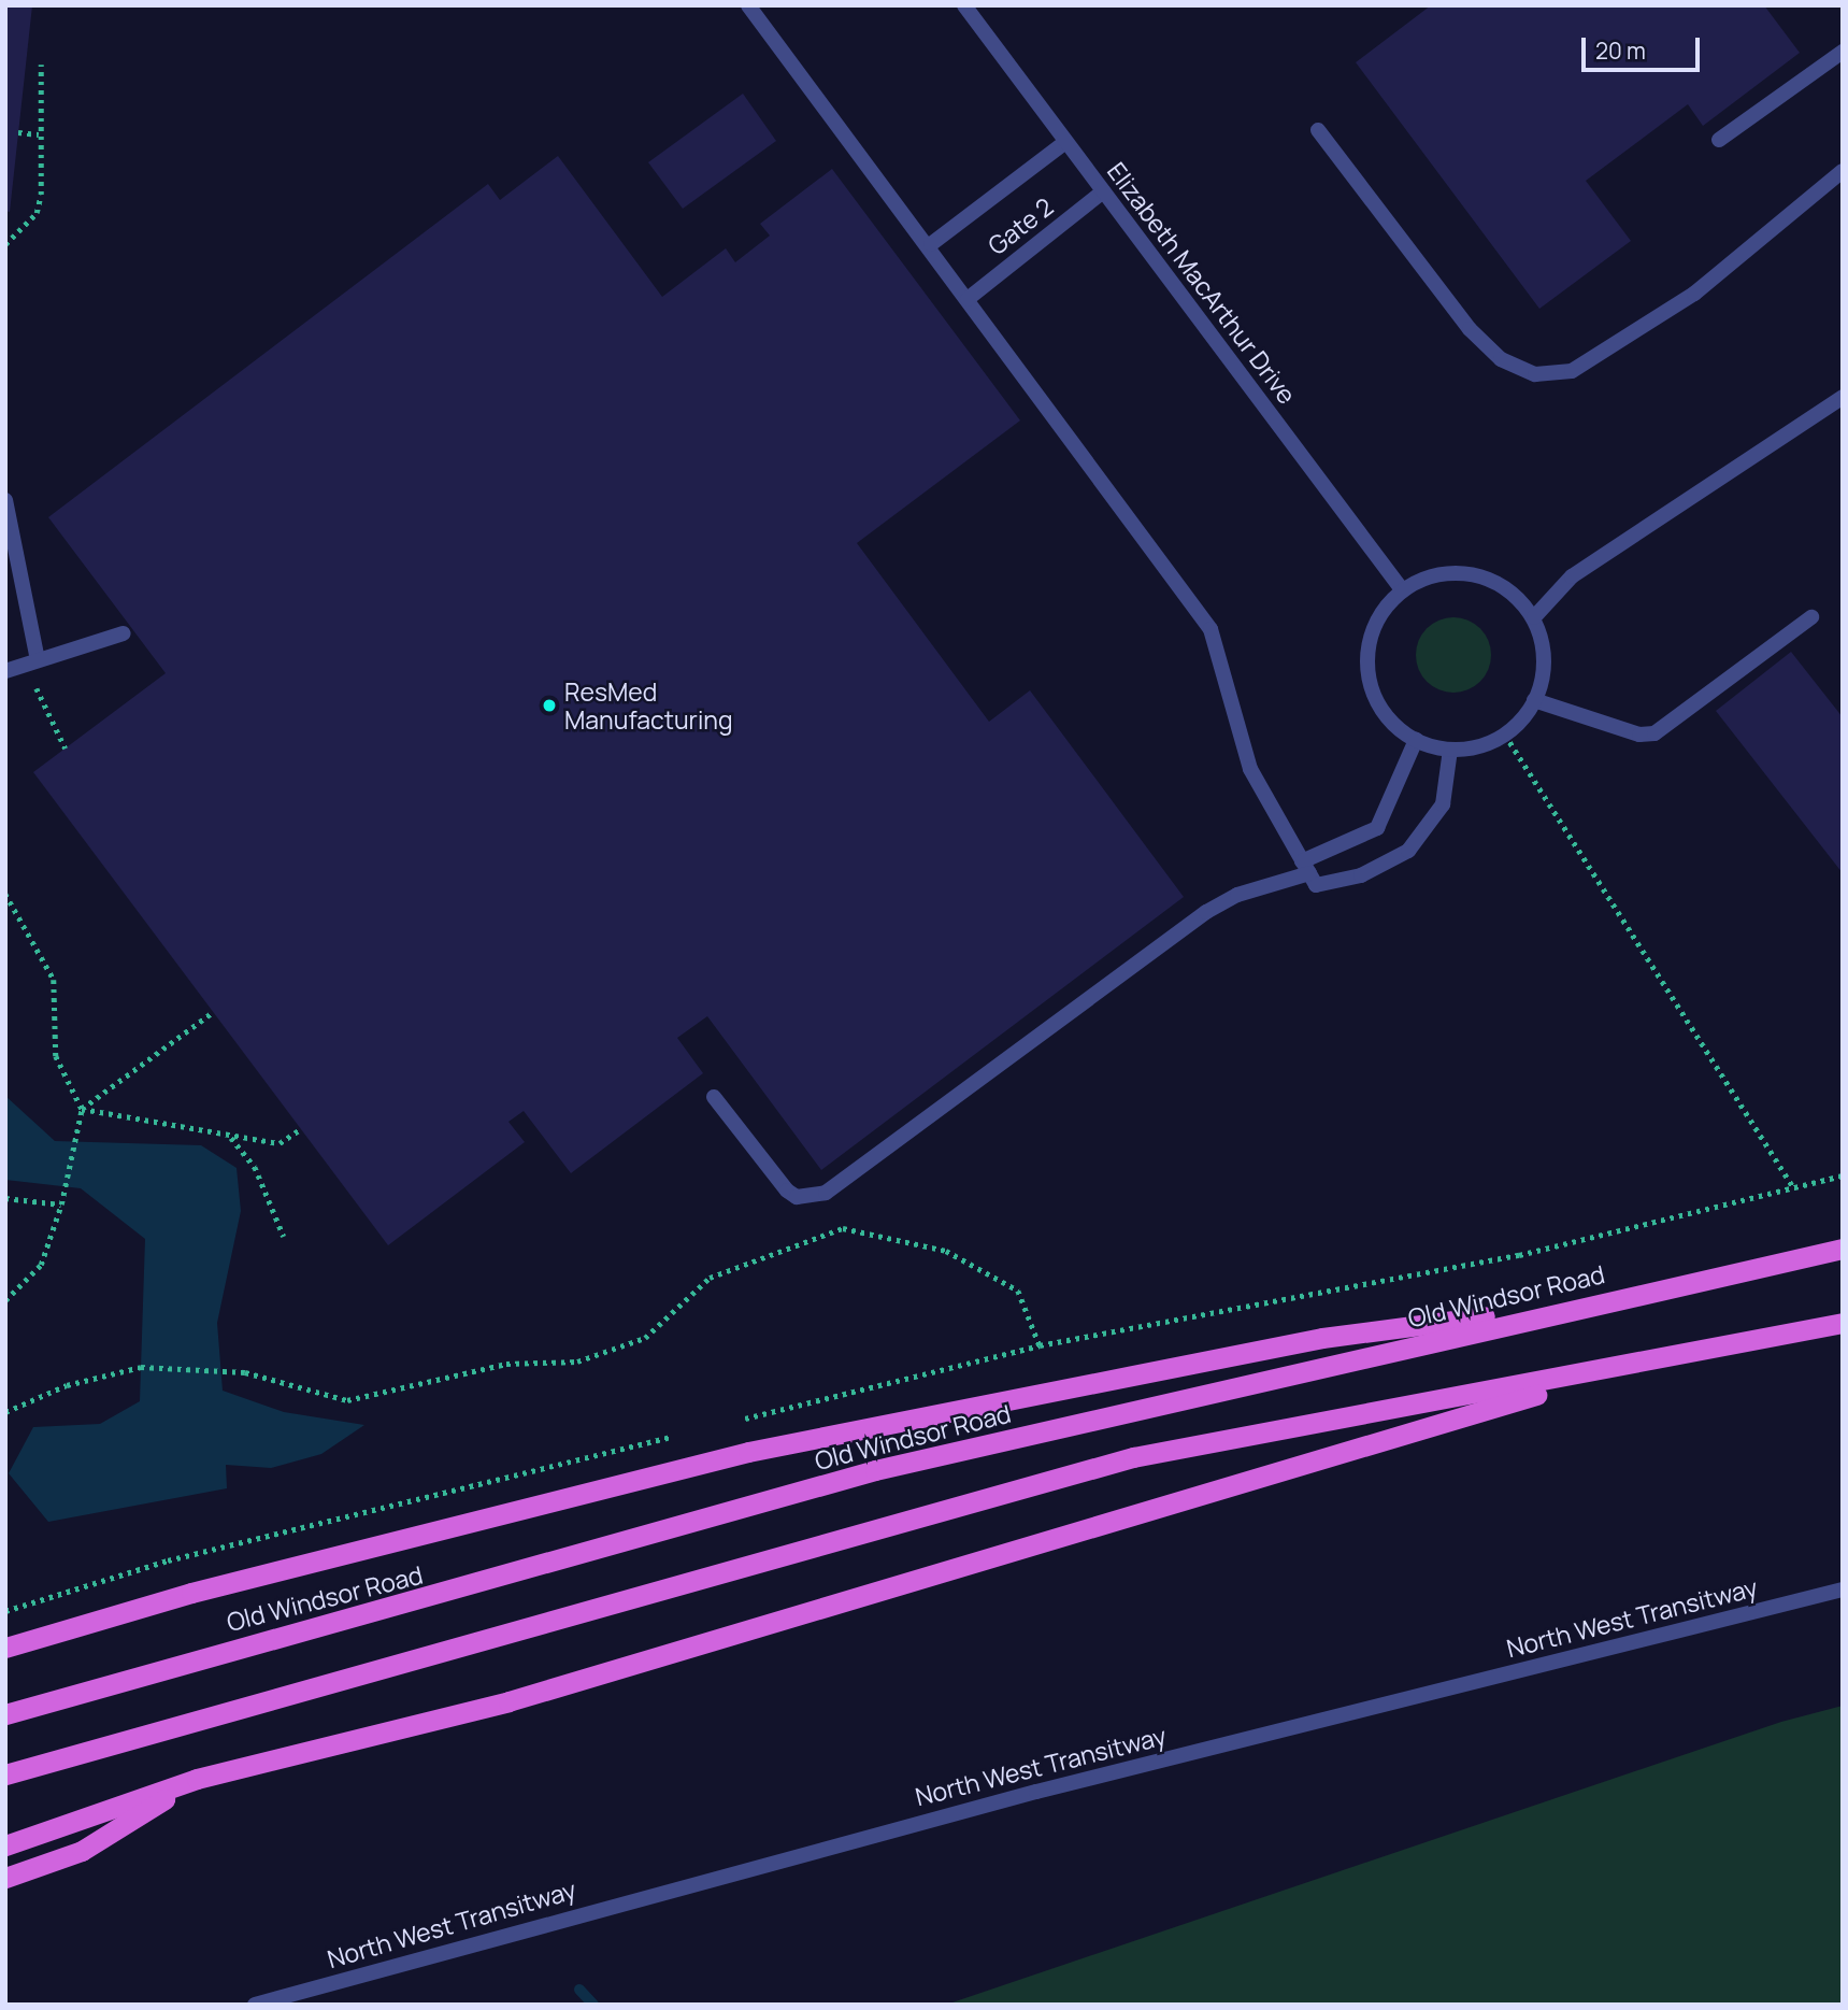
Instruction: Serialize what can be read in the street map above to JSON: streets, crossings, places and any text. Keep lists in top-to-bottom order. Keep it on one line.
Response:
{"streets":{"highway":["Old Windsor Road"],"street":["Gate 2","Elizabeth MacArthur Drive","North West Transitway"]},"crossings":[["Gate 2","Elizabeth MacArthur Drive"]],"places":["ResMed Manufacturing"],"scale_bar":"20 m"}
